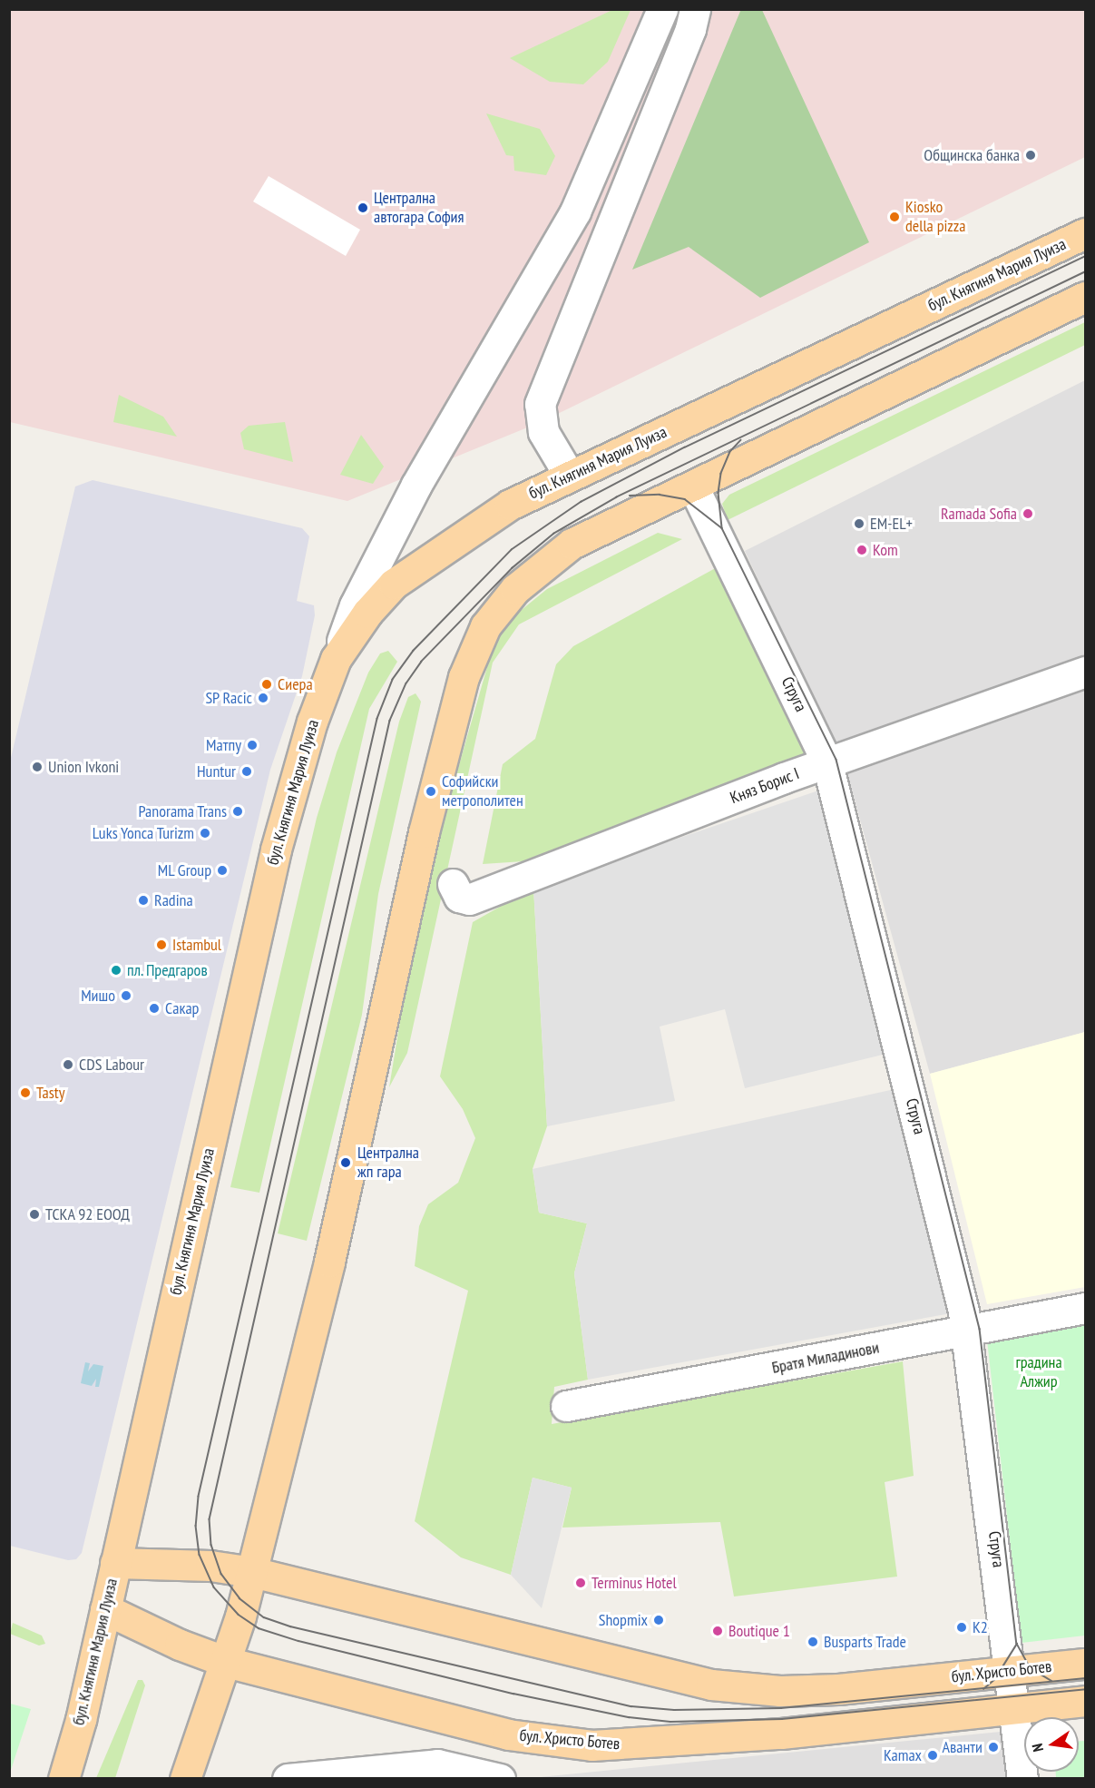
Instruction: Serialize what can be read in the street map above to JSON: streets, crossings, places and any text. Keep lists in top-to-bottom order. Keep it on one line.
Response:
{"streets":{"main road":["бул. Княгиня Мария Луиза","бул. Христо Ботев"],"street":["Струга","Княз Борис I","Братя Миладинови"]},"crossings":[["бул. Княгиня Мария Луиза","бул. Христо Ботев"],["Струга","Княз Борис I"],["Струга","Братя Миладинови"],["Струга","бул. Христо Ботев"]],"parks":["градина Алжир"],"places":["Общинска банка","Централна автогара София","Kiosko della pizza","Ramada Sofia","EM-EL+","Kom","Сиера","SP Racic","Матпу","Union Ivkoni","Huntur","Софийски метрополитен","Panorama Trans","Luks Yonca Turizm","ML Group","Radina","Istambul","пл. Предгаров","Мишо","Сакар","CDS Labour","Tasty","Централна жп гара","ТСКА 92 ЕООД","Terminus Hotel","Shopmix","К2","Boutique 1","Busparts Trade","Аванти","Kamax"],"north":"left"}
